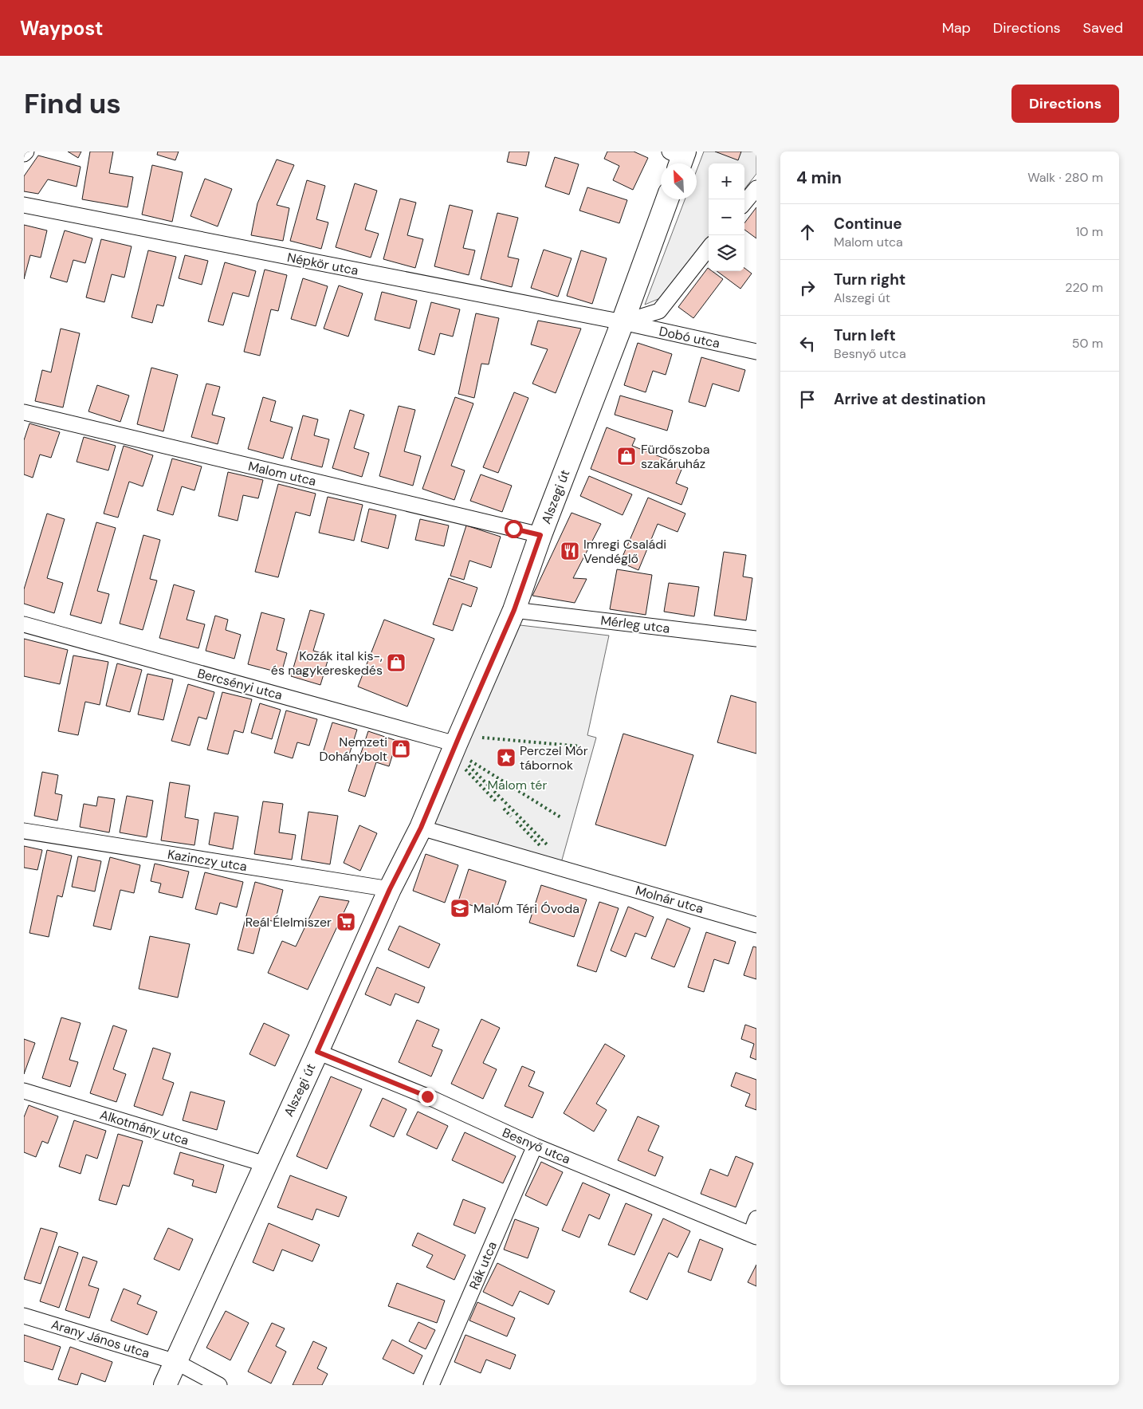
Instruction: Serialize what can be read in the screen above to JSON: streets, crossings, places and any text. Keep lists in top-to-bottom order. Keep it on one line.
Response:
{"streets":{"main road":["Alszegi út"],"street":["Népkör utca","Dobó utca","Malom utca","Mérleg utca","Bercsényi utca","Kazinczy utca","Molnár utca","Alkotmány utca","Besnyő utca","Rák utca","Arany János utca"]},"crossings":[["Népkör utca","Dobó utca"],["Népkör utca","Alszegi út"],["Dobó utca","Alszegi út"],["Malom utca","Alszegi út"],["Alszegi út","Mérleg utca"],["Alszegi út","Bercsényi utca"],["Alszegi út","Kazinczy utca"],["Alszegi út","Molnár utca"],["Alszegi út","Alkotmány utca"],["Alszegi út","Besnyő utca"],["Alszegi út","Arany János utca"],["Besnyő utca","Rák utca"]],"parks":["Malom tér"],"places":{"shop":["Fürdőszoba szakáruház","Kozák ital kis-, és nagykereskedés","Nemzeti Dohánybolt"],"restaurant":["Imregi Családi Vendéglő"],"place":["Perczel Mór tábornok"],"school or university":["Malom Téri Óvoda"],"supermarket":["Reál Élelmiszer"]},"north":"top left","page":{"header":"Waypost","nav":["Map","Directions","Saved"],"buttons":"Directions","title":"Find us","heading":["4 min","Walk · 280 m"],"map_buttons":["+","−"],"list":[["Continue","Malom utca","10 m"],["Turn right","Alszegi út","220 m"],["Turn left","Besnyő utca","50 m"],"Arrive at destination"]}}
